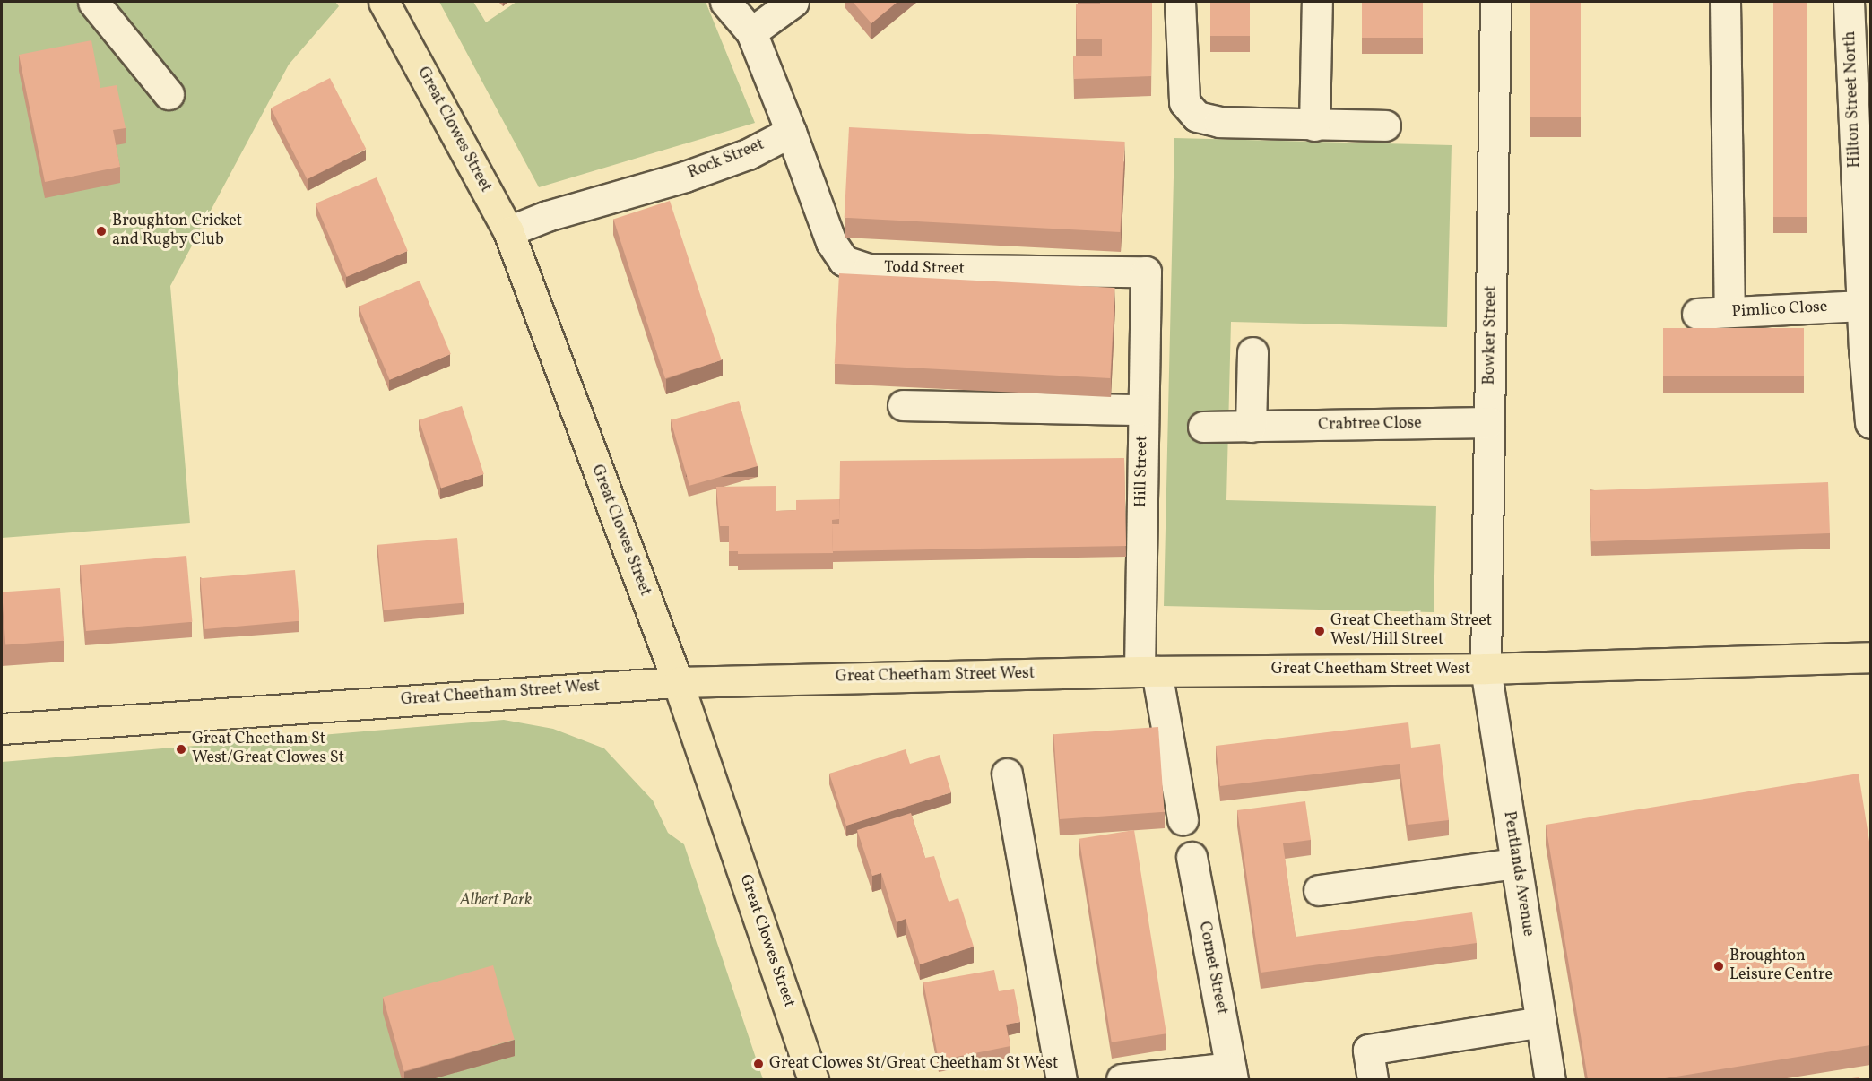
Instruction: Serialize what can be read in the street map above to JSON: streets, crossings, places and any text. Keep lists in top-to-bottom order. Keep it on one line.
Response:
{"streets":{"main road":["Great Clowes Street","Great Cheetham Street West"],"street":["Hilton Street North","Rock Street","Todd Street","Pimlico Close","Bowker Street","Crabtree Close","Hill Street","Pentlands Avenue","Cornet Street"]},"crossings":[["Hilton Street North","Pimlico Close"],["Great Clowes Street","Rock Street"],["Great Clowes Street","Great Cheetham Street West"],["Rock Street","Todd Street"],["Todd Street","Hill Street"],["Bowker Street","Crabtree Close"],["Bowker Street","Great Cheetham Street West"],["Bowker Street","Pentlands Avenue"],["Hill Street","Great Cheetham Street West"],["Great Cheetham Street West","Pentlands Avenue"]],"parks":["Albert Park"],"places":["Broughton Cricket and Rugby Club","Great Cheetham Street West/Hill Street","Great Cheetham St West/Great Clowes St","Broughton Leisure Centre","Great Clowes St/Great Cheetham St West"]}
